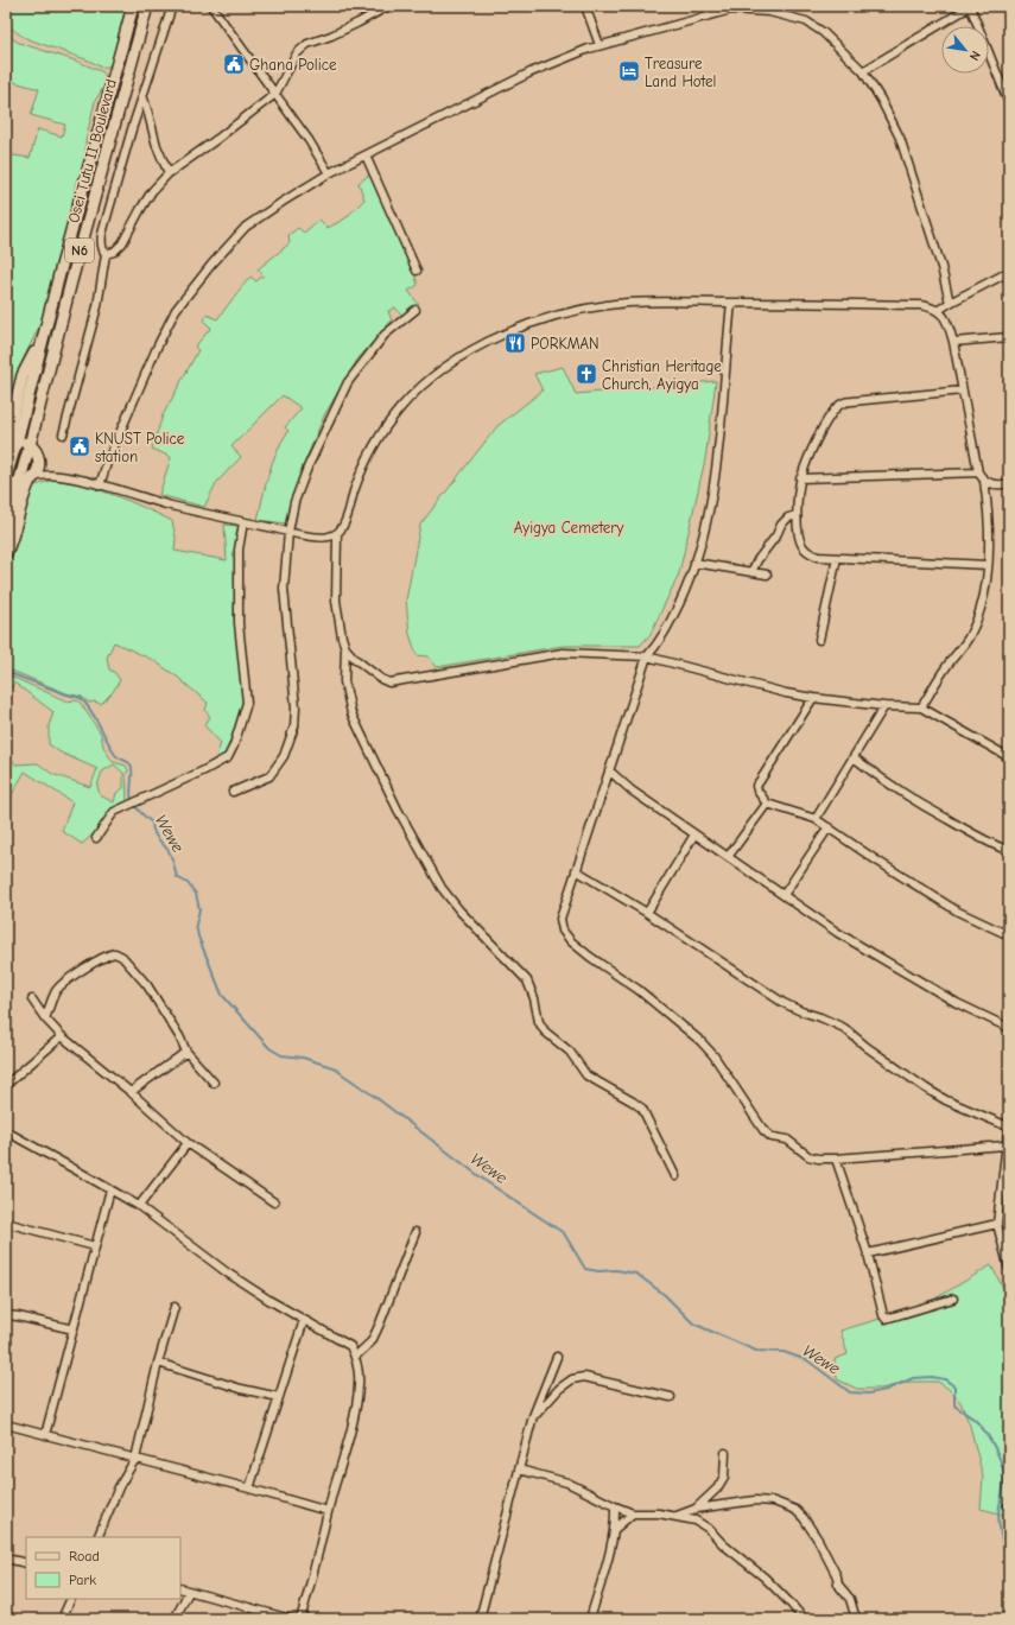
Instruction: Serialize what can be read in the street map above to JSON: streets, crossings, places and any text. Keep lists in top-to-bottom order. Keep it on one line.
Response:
{"streets":{"highway":["Osei Tutu II Boulevard","N6"]},"water":["Wewe"],"parks":["Ayigya Cemetery"],"places":{"public building":["Ghana Police","KNUST Police station"],"hotel":["Treasure Land Hotel"],"restaurant":["PORKMAN"],"church":["Christian Heritage Church, Ayigya"]},"legend":["Road","Park"],"north":"bottom right"}
